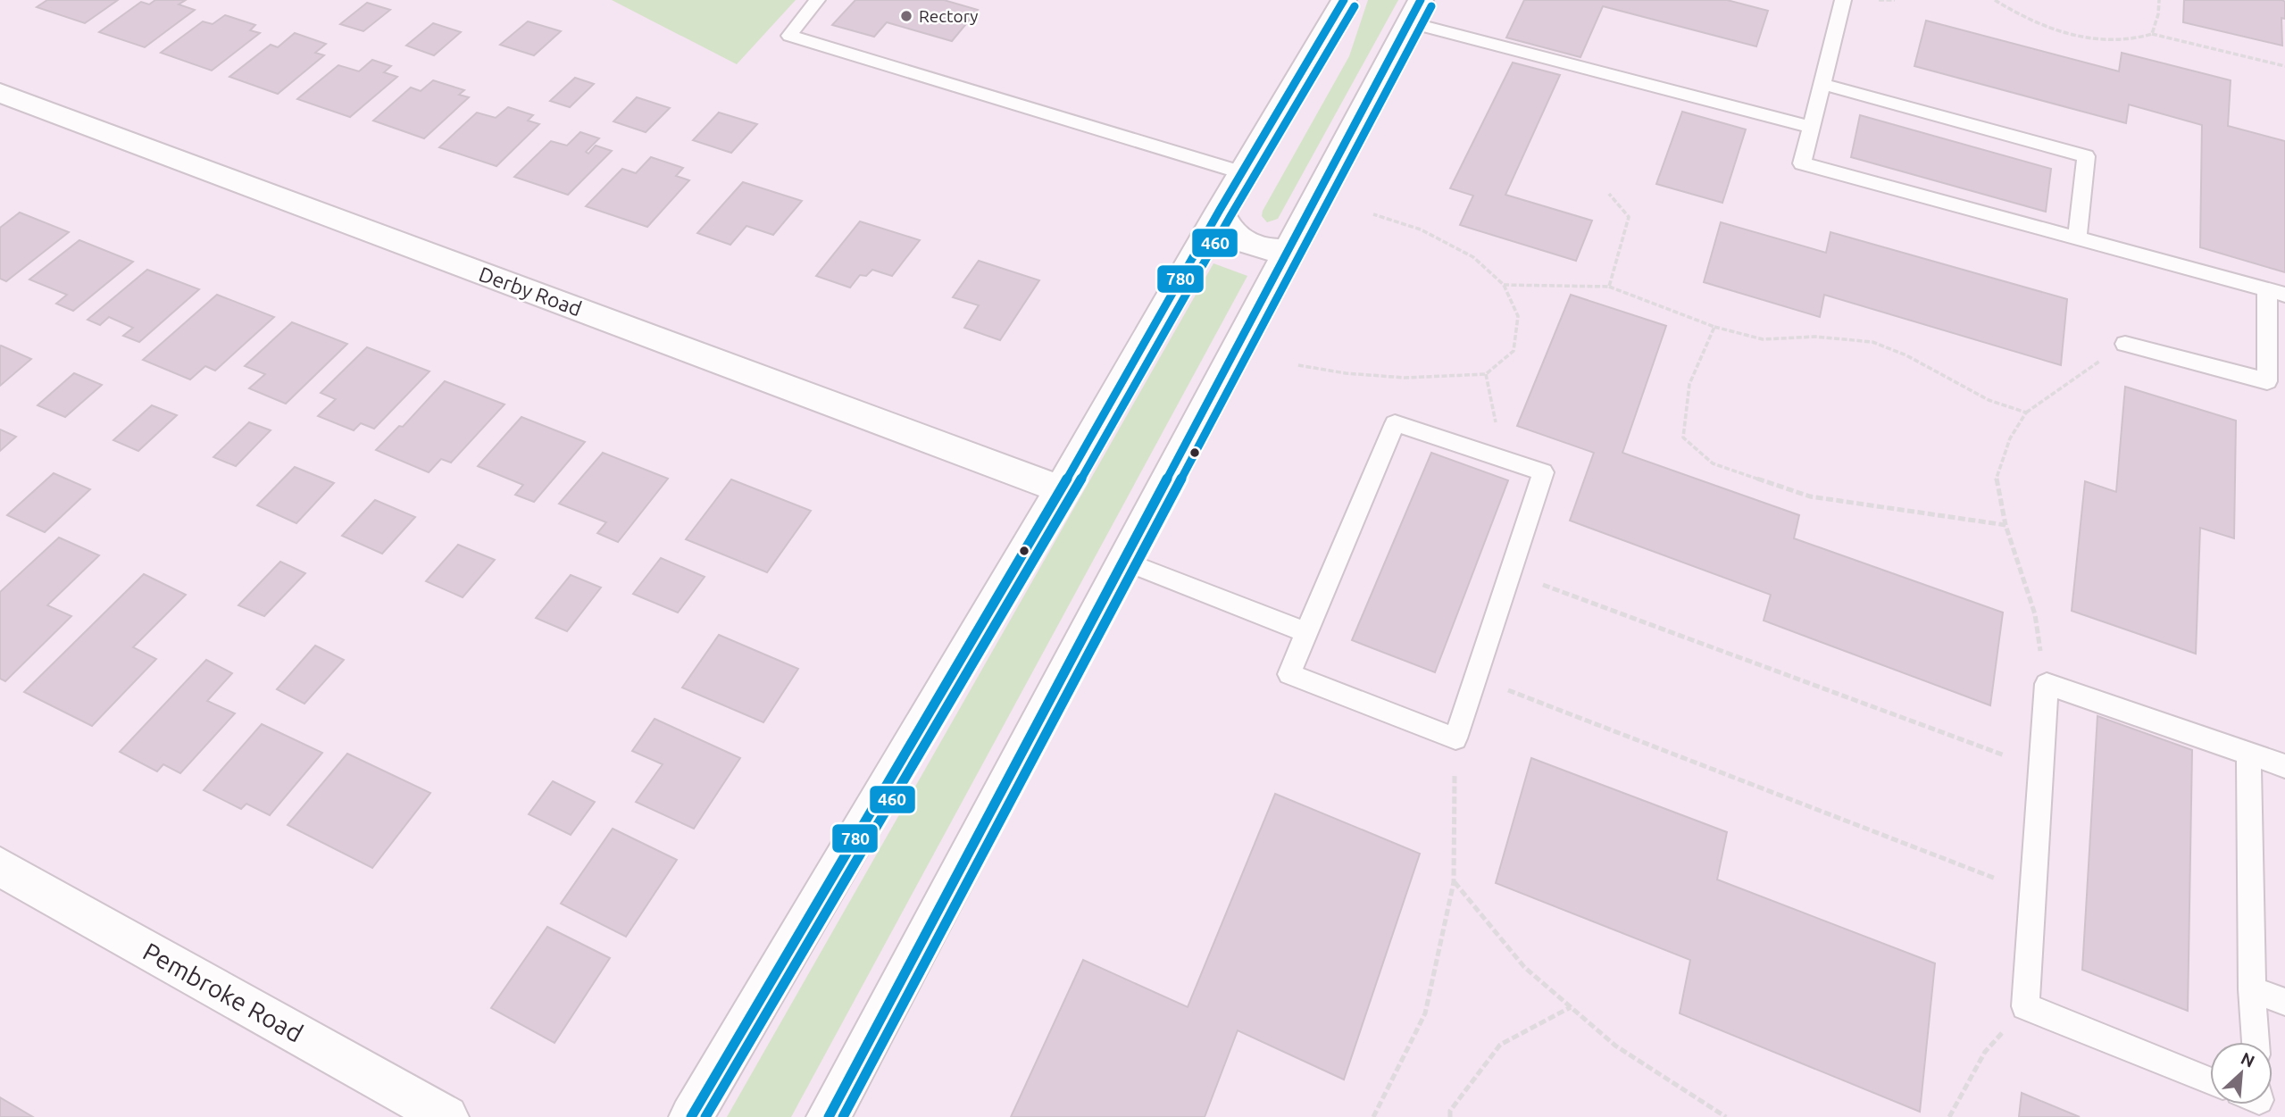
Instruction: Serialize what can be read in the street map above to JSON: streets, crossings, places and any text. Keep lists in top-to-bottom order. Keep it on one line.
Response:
{"streets":{"main road":["Derby Road","Pembroke Road"]},"places":["Rectory"],"lines":["transit line 780","transit line 460"],"north":"top right"}
